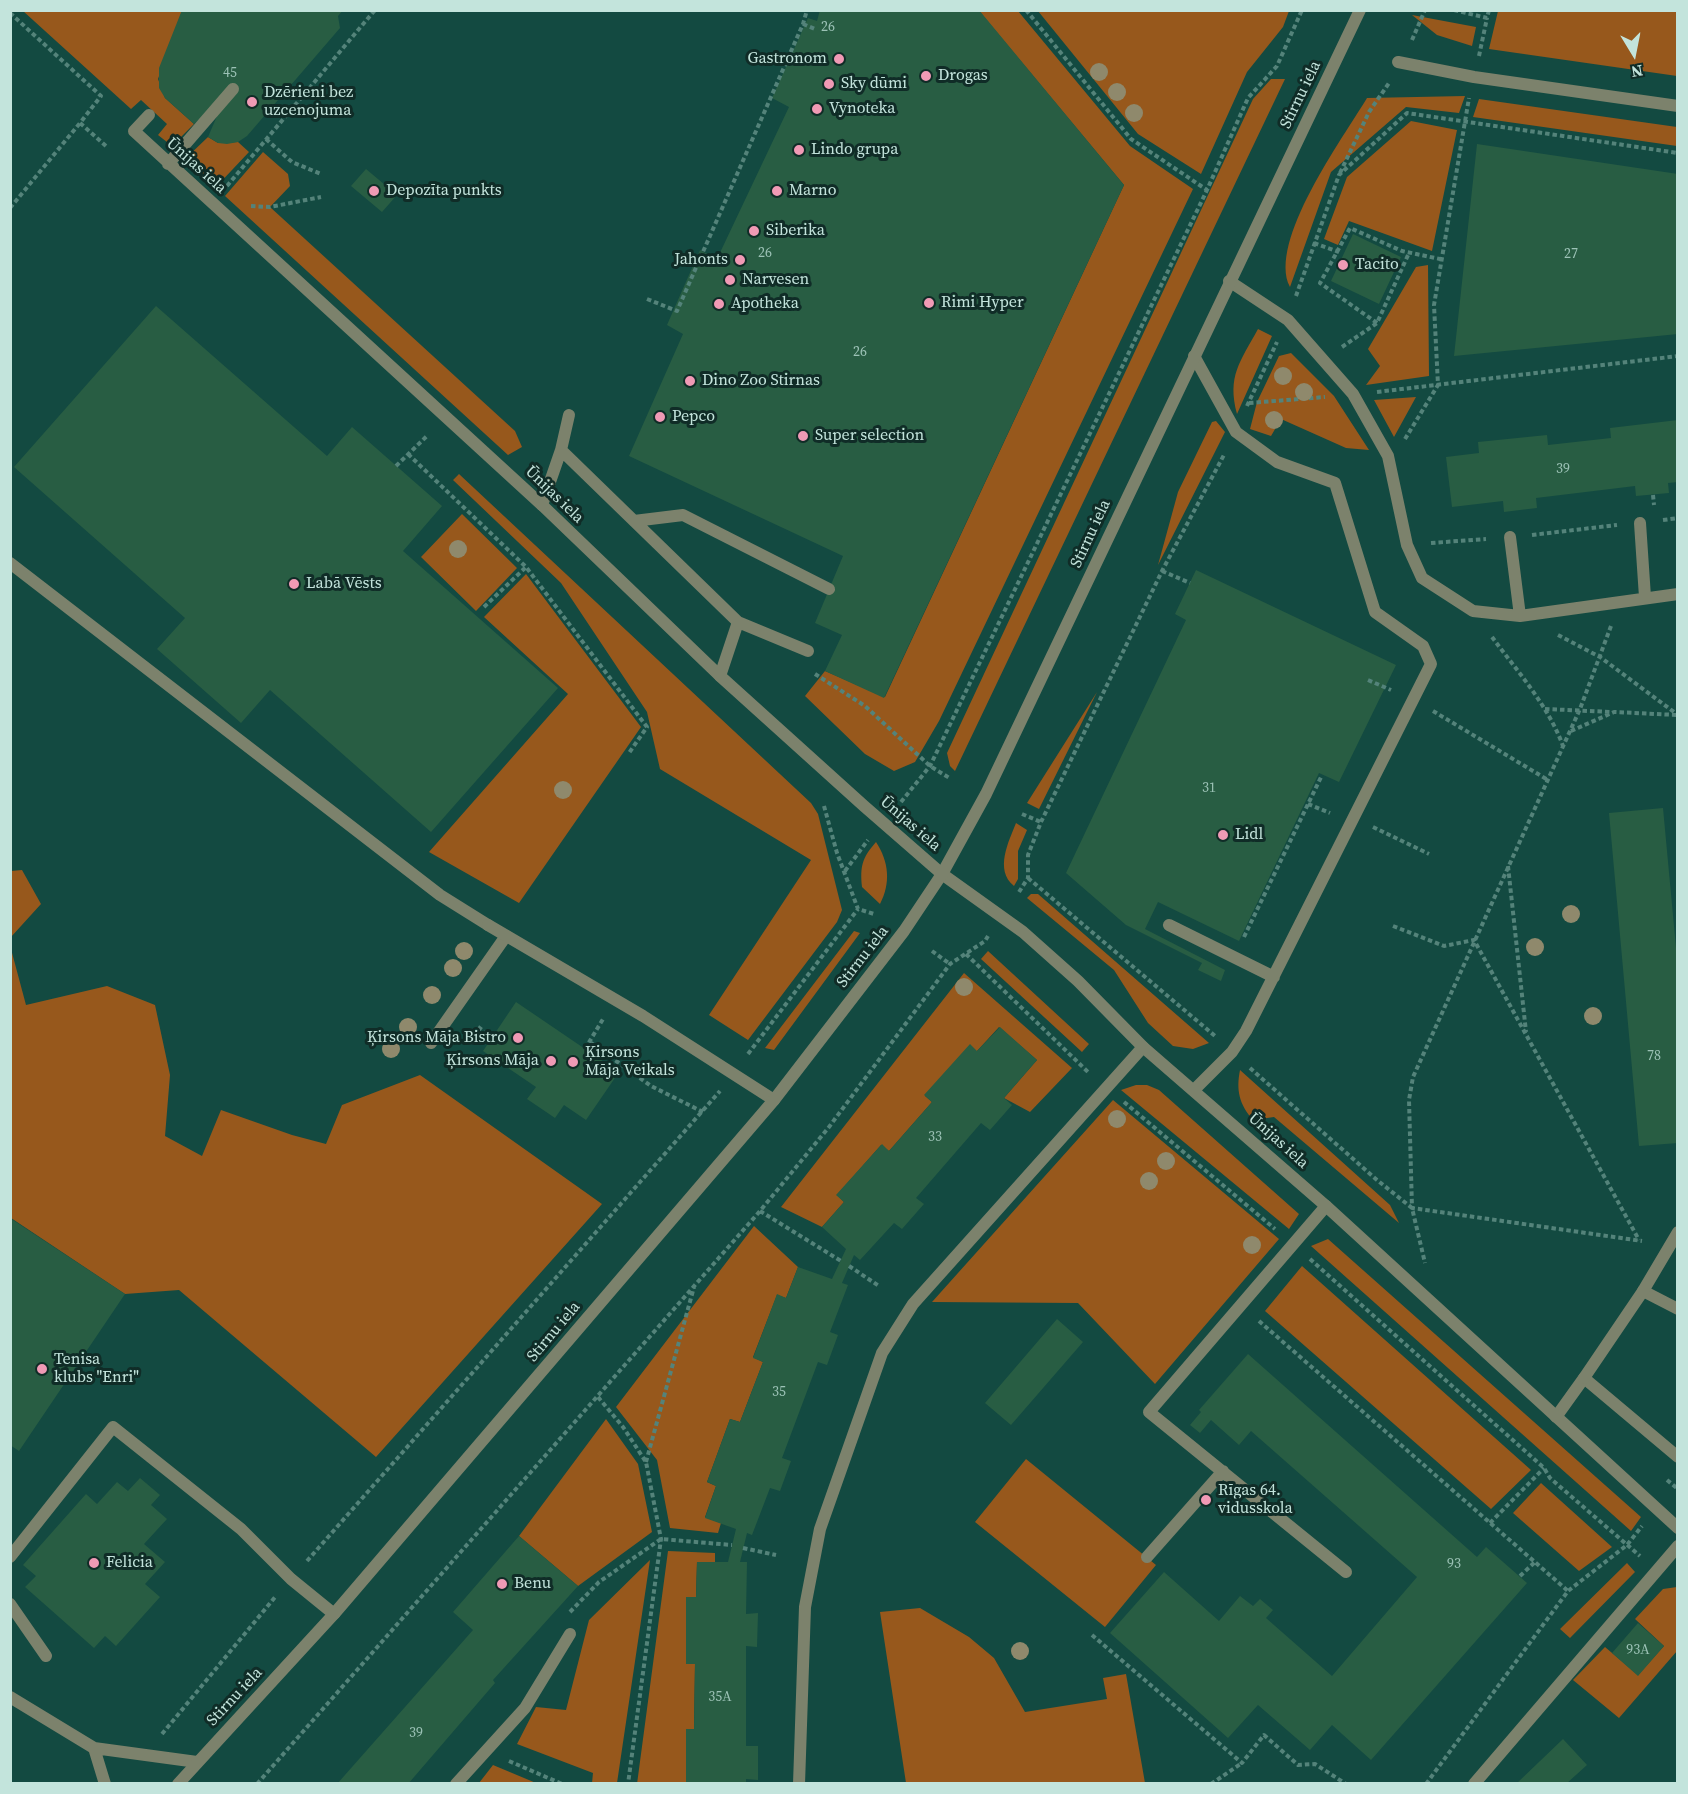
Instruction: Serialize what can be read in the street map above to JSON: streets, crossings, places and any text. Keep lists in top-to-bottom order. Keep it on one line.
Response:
{"streets":{"street":["Stirnu iela","Ūnijas iela"]},"crossings":[["Stirnu iela","Ūnijas iela"]],"places":["Gastronom","Drogas","Sky dūmi","Dzērieni bez uzcenojuma","Vynoteka","Lindo grupa","Depozīta punkts","Marno","Siberika","Jahonts","Tacito","Narvesen","Rimi Hyper","Apotheka","Dino Zoo Stirnas","Pepco","Super selection","Labā Vēsts","Lidl","Ķirsons Māja Bistro","Ķirsons Māja","Ķirsons Māja Veikals","Tenisa klubs \"Enri\"","Rīgas 64. vidusskola","Felicia","Benu"],"house_numbers":["26","45","26","27","26","39","31","78","33","35","93","93A","35A","39"],"north":"bottom"}
